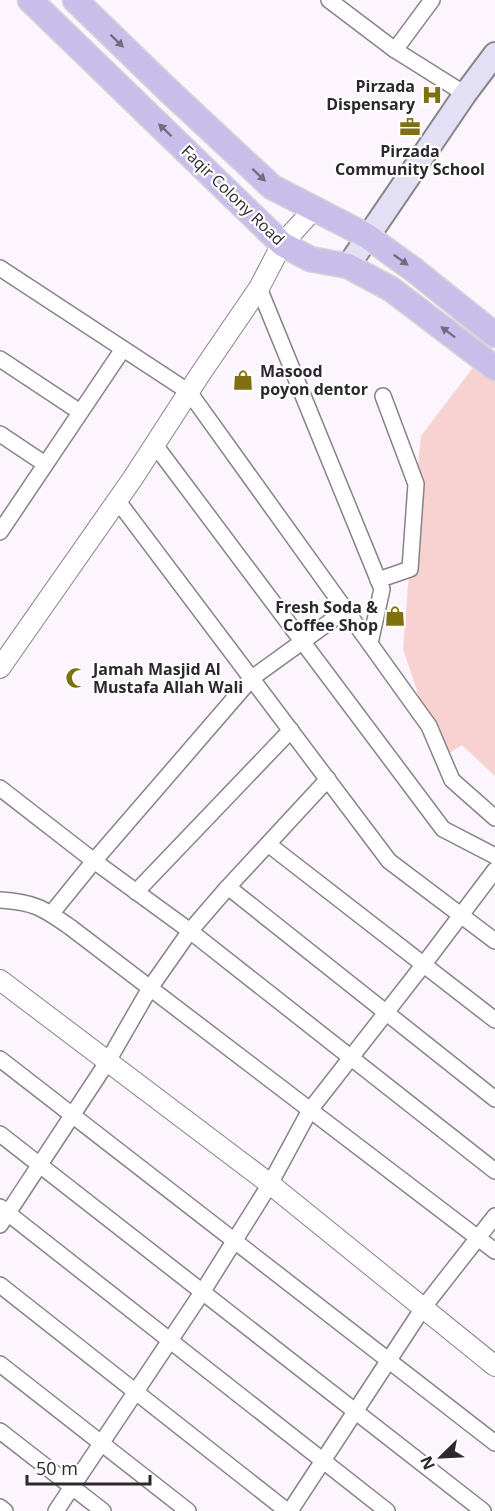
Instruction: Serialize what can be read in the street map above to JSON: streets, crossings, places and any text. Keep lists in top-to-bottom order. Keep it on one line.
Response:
{"streets":{"main road":["Faqir Colony Road"]},"places":{"hospital":["Pirzada Dispensary"],"office":["Pirzada Community School"],"shop":["Masood poyon dentor","Fresh Soda & Coffee Shop"],"mosque":["Jamah Masjid Al Mustafa Allah Wali"]},"scale_bar":"50 m","north":"bottom left"}
